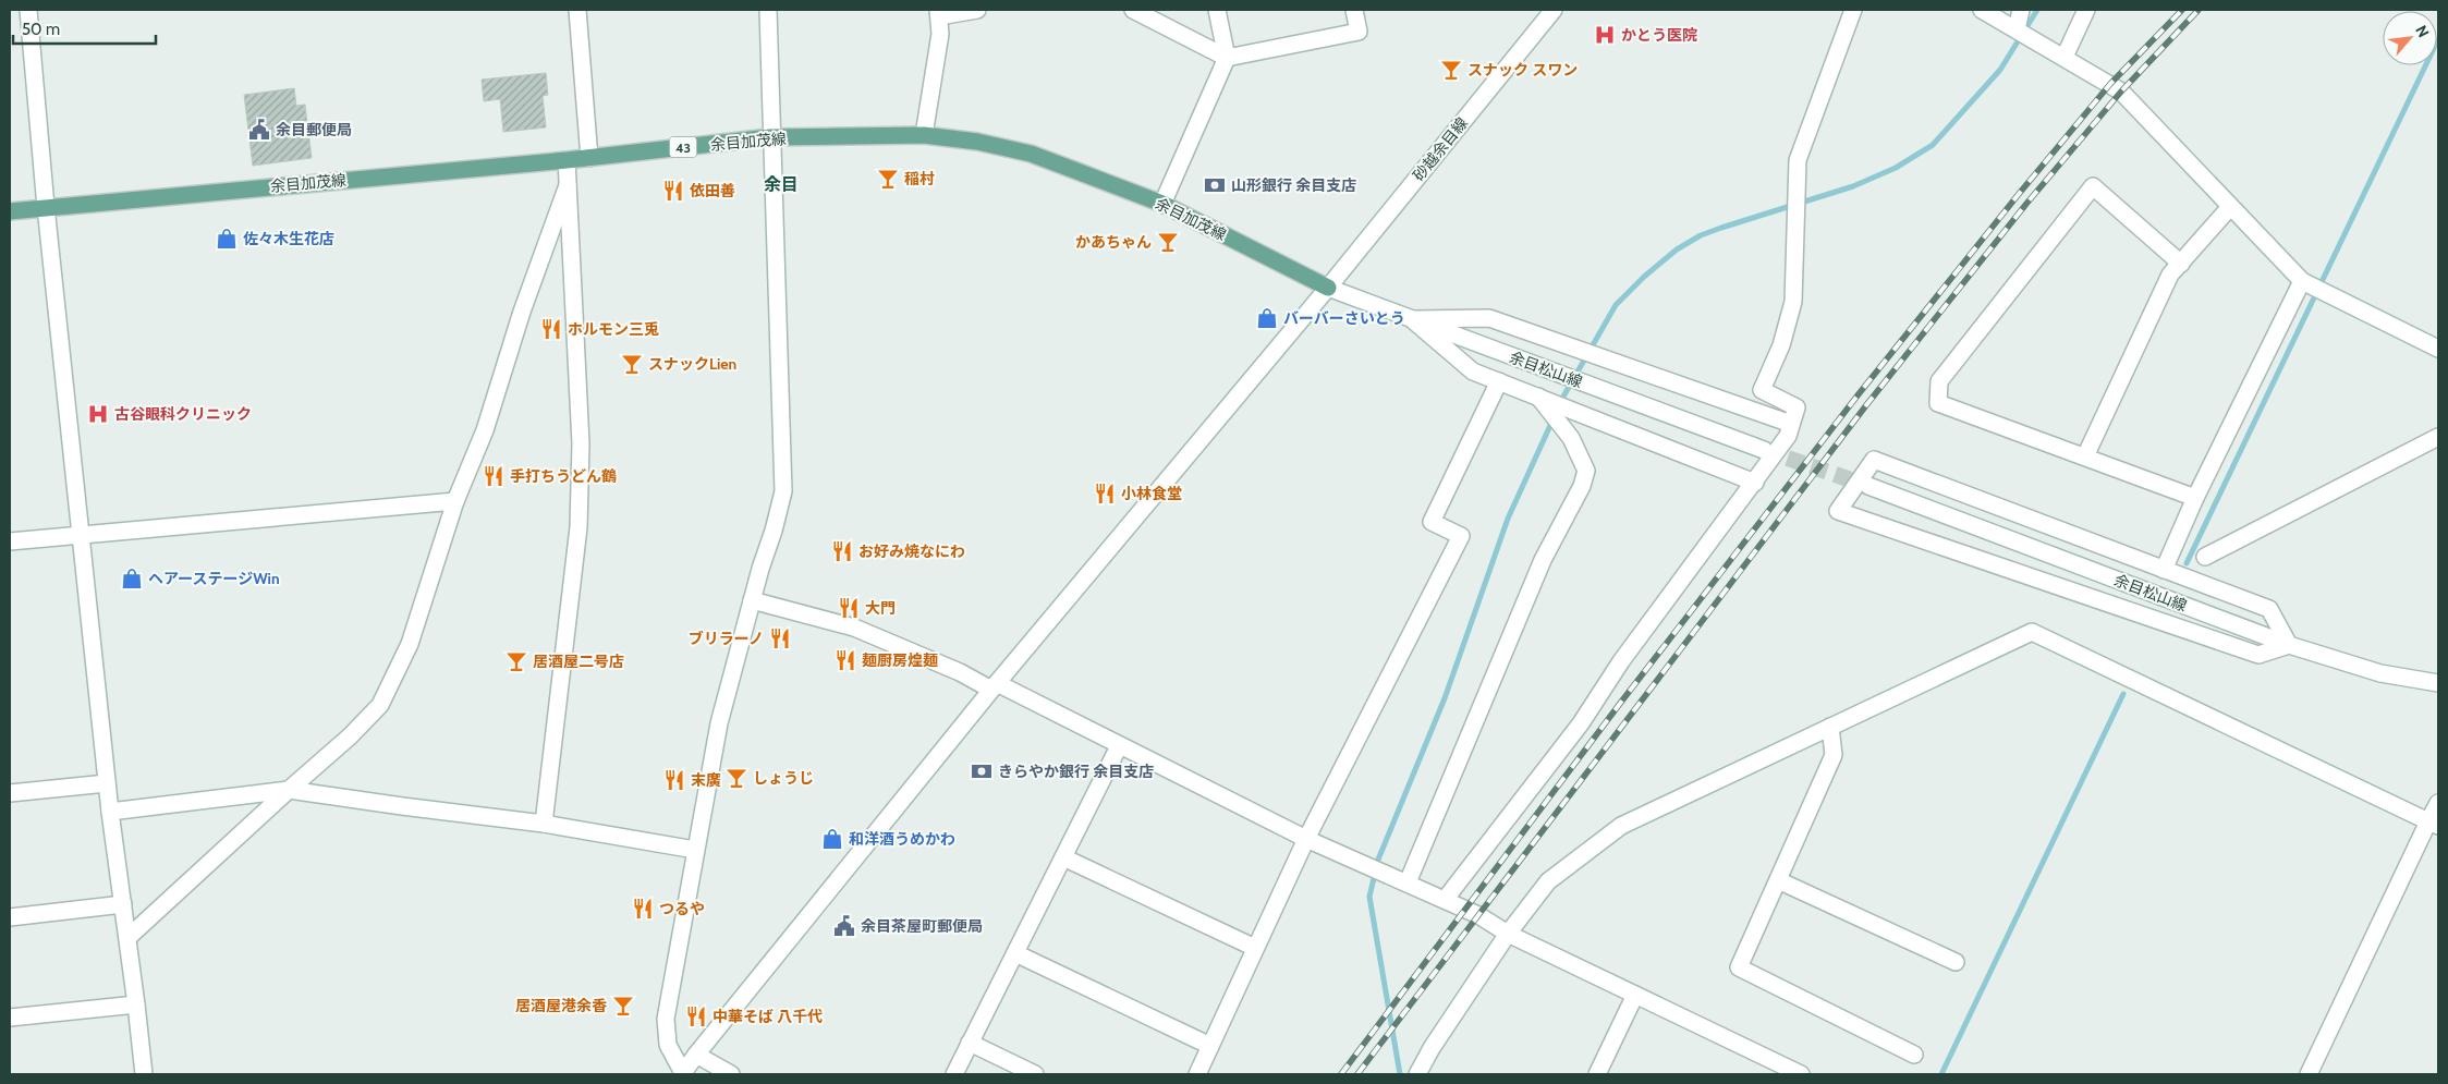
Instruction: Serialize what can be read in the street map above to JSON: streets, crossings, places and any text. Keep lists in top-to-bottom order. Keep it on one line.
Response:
{"streets":{"main road":["余目加茂線","43"],"street":["砂越余目線","余目松山線"]},"crossings":[["余目加茂線","砂越余目線"],["余目加茂線","余目松山線"],["砂越余目線","余目松山線"]],"districts":["余目"],"places":{"hospital":["かとう医院","古谷眼科クリニック"],"bar":["スナック スワン","稲村","かあちゃん","スナックLien","居酒屋二号店","しょうじ","居酒屋港余香"],"public building":["余目郵便局","余目茶屋町郵便局"],"bank":["山形銀行 余目支店","きらやか銀行 余目支店"],"restaurant":["依田善","ホルモン三兎","手打ちうどん鶴","小林食堂","お好み焼なにわ","大門","ブリラーノ","麺厨房煌麺","末廣","つるや","中華そば 八千代"],"shop":["佐々木生花店","バーバーさいとう","ヘアーステージWin","和洋酒うめかわ"]},"scale_bar":"50 m","north":"top right"}
